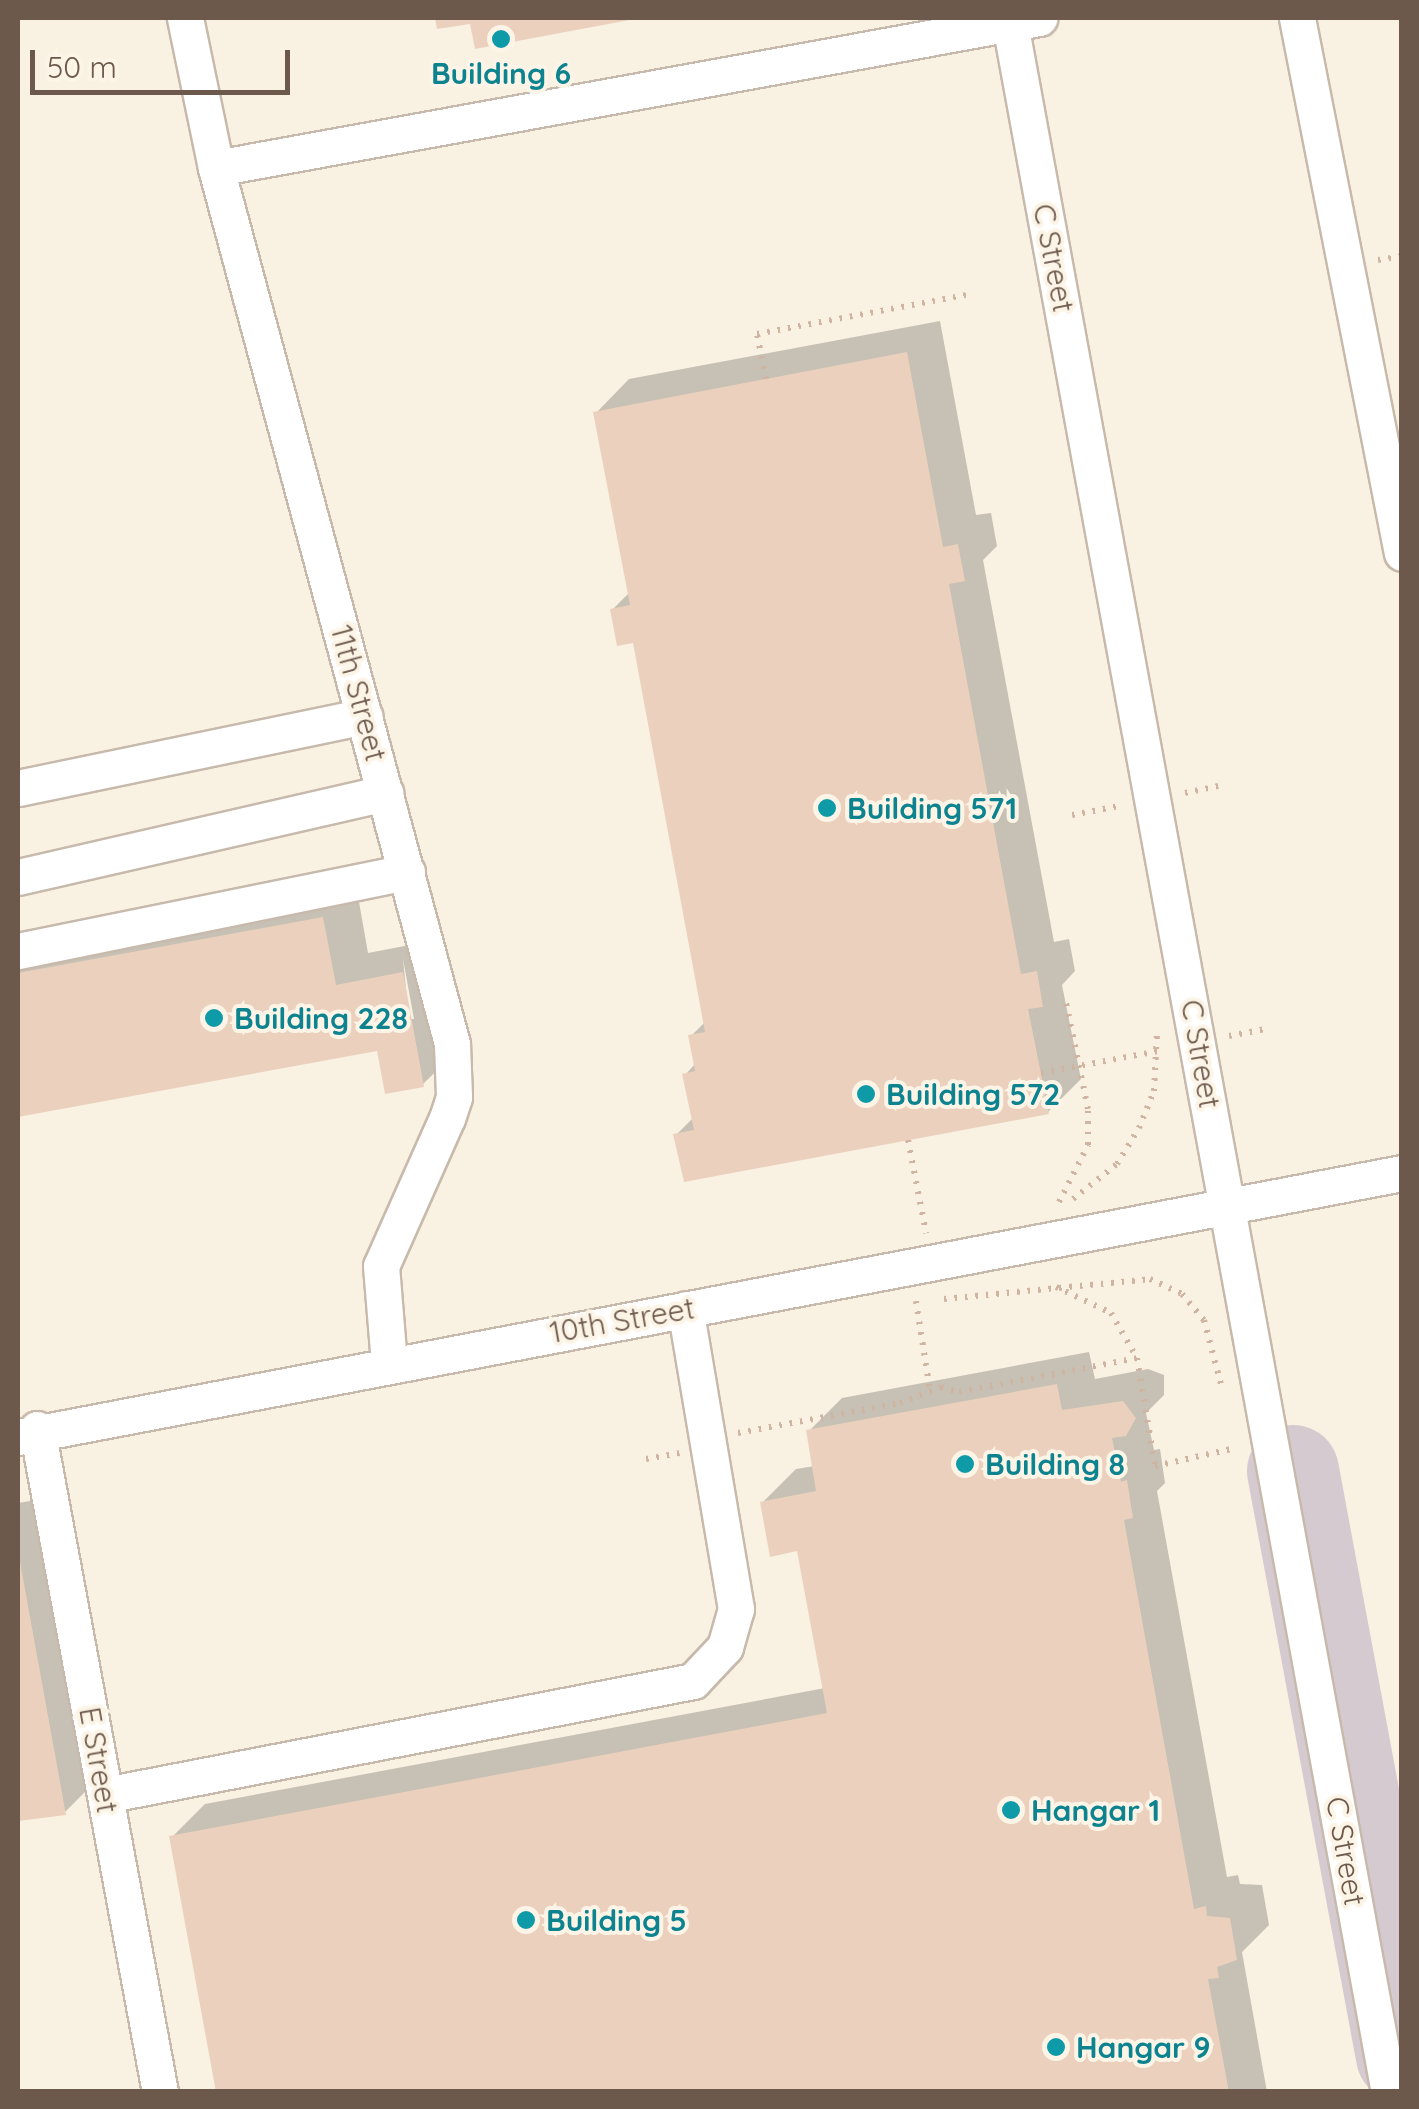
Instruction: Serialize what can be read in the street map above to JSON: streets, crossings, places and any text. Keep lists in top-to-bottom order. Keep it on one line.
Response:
{"streets":{"street":["C Street","11th Street","10th Street","E Street"]},"crossings":[["C Street","10th Street"],["11th Street","10th Street"],["10th Street","E Street"]],"places":["Building 6","Building 571","Building 228","Building 572","Building 8","Hangar 1","Building 5","Hangar 9"],"scale_bar":"50 m"}
